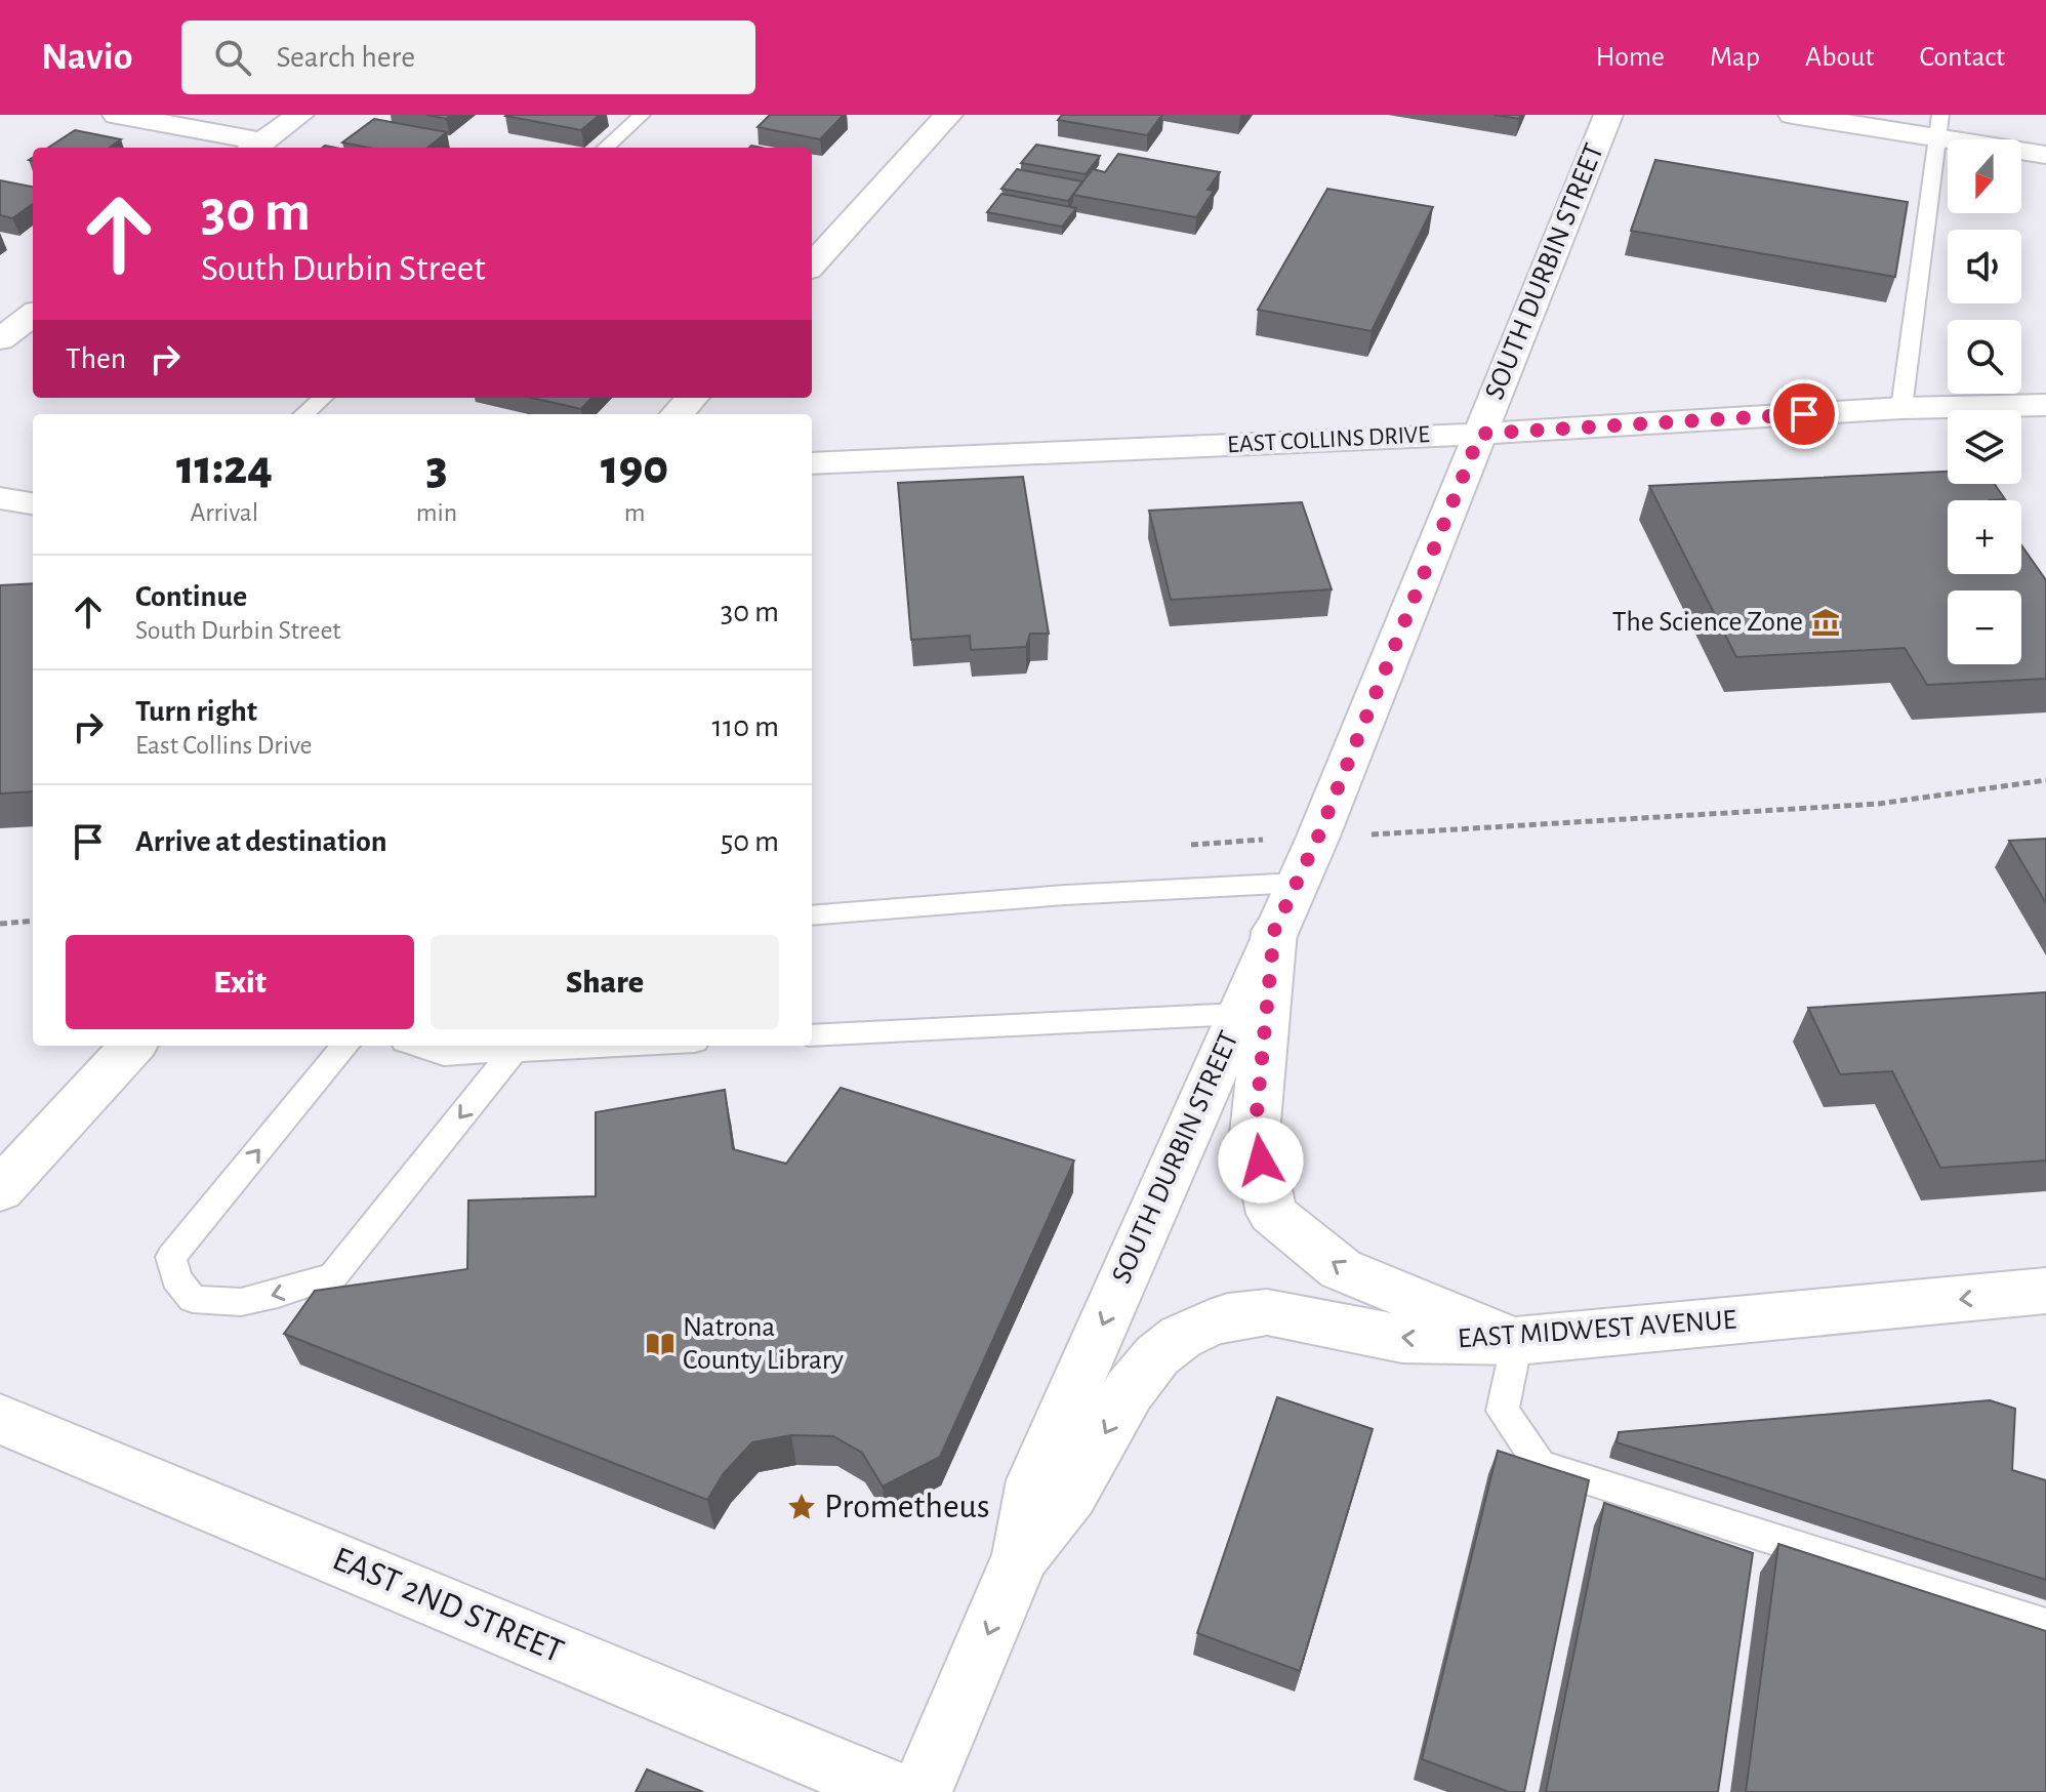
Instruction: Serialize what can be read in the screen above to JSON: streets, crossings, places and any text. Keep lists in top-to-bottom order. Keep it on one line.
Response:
{"streets":{"street":["SOUTH DURBIN STREET","EAST COLLINS DRIVE","EAST MIDWEST AVENUE","EAST 2ND STREET"]},"crossings":[["SOUTH DURBIN STREET","EAST COLLINS DRIVE"],["SOUTH DURBIN STREET","EAST MIDWEST AVENUE"]],"one_way":["SOUTH DURBIN STREET","EAST MIDWEST AVENUE"],"places":{"museum":["The Science Zone"],"library":["Natrona County Library"],"place":["Prometheus"]},"north":"bottom","page":{"header":"Navio","search":"Search here","nav":["Home","Map","About","Contact"],"map_buttons":["+","−"],"turn":["30 m","South Durbin Street"],"then":"Then","eta":["11:24","Arrival","3","min","190","m"],"list":[{"name":"Continue","note":"South Durbin Street","value":"30 m"},{"name":"Turn right","note":"East Collins Drive","value":"110 m"},{"name":"Arrive at destination","value":"50 m"}],"buttons":["Exit","Share"]}}
